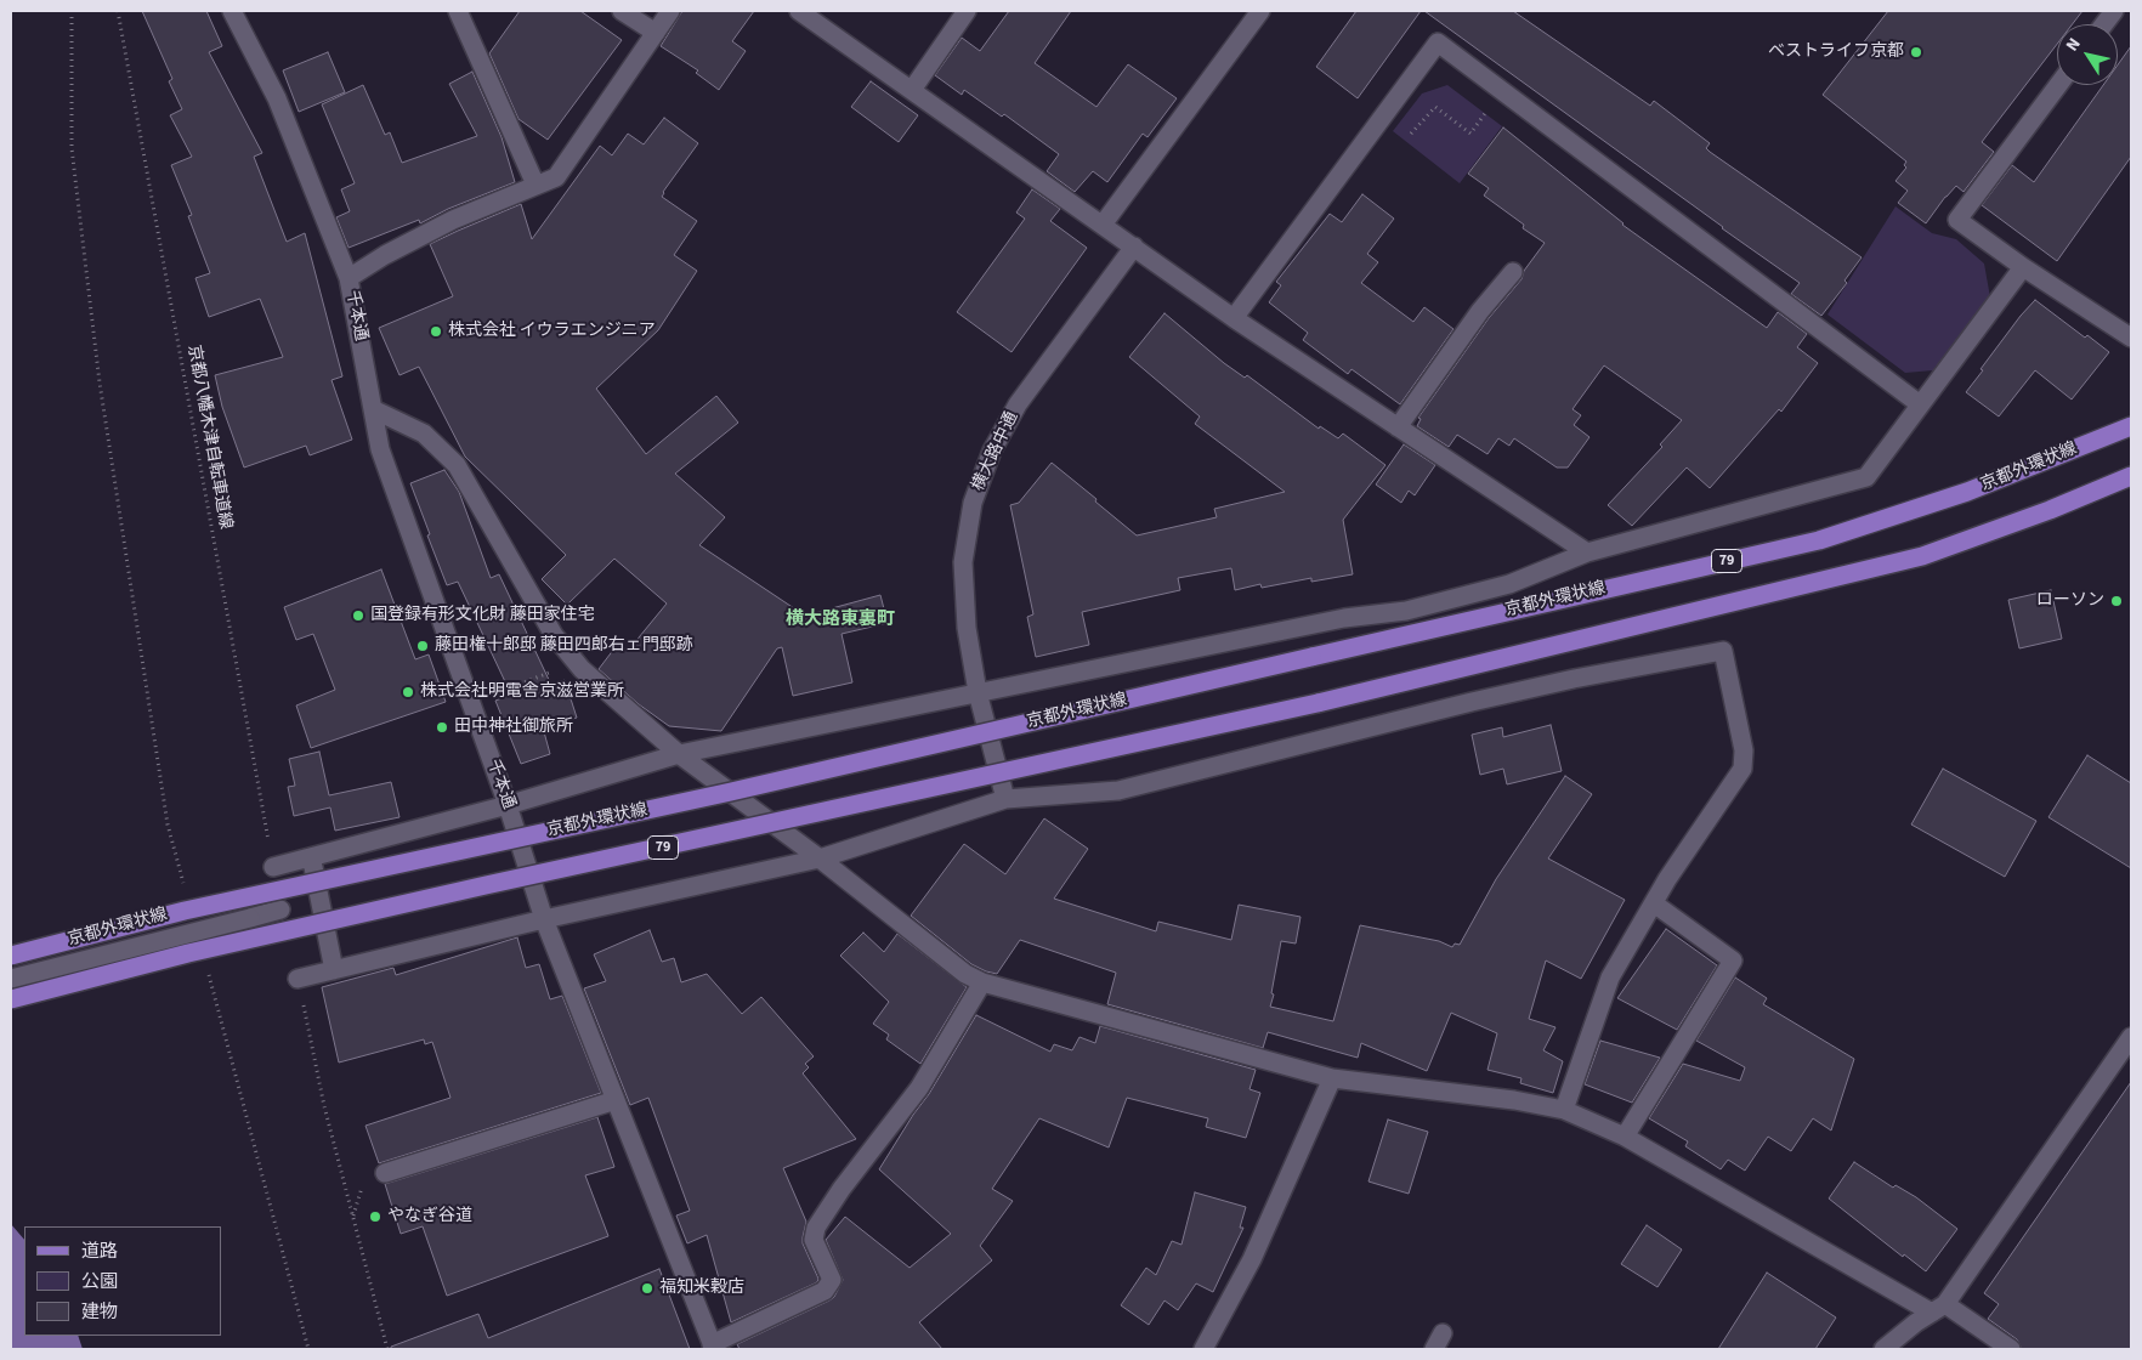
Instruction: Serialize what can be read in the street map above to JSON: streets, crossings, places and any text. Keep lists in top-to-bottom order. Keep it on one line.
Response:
{"streets":{"main road":["京都外環状線","79"],"street":["千本通","横大路中通"],"path":["京都八幡木津自転車道線"]},"districts":["横大路東裏町"],"places":["ベストライフ京都","株式会社 イウラエンジニア","ローソン","国登録有形文化財 藤田家住宅","藤田権十郎邸 藤田四郎右ェ門邸跡","株式会社明電舎京滋営業所","田中神社御旅所","やなぎ谷道","福知米穀店"],"legend":["道路","公園","建物"],"north":"top left"}
